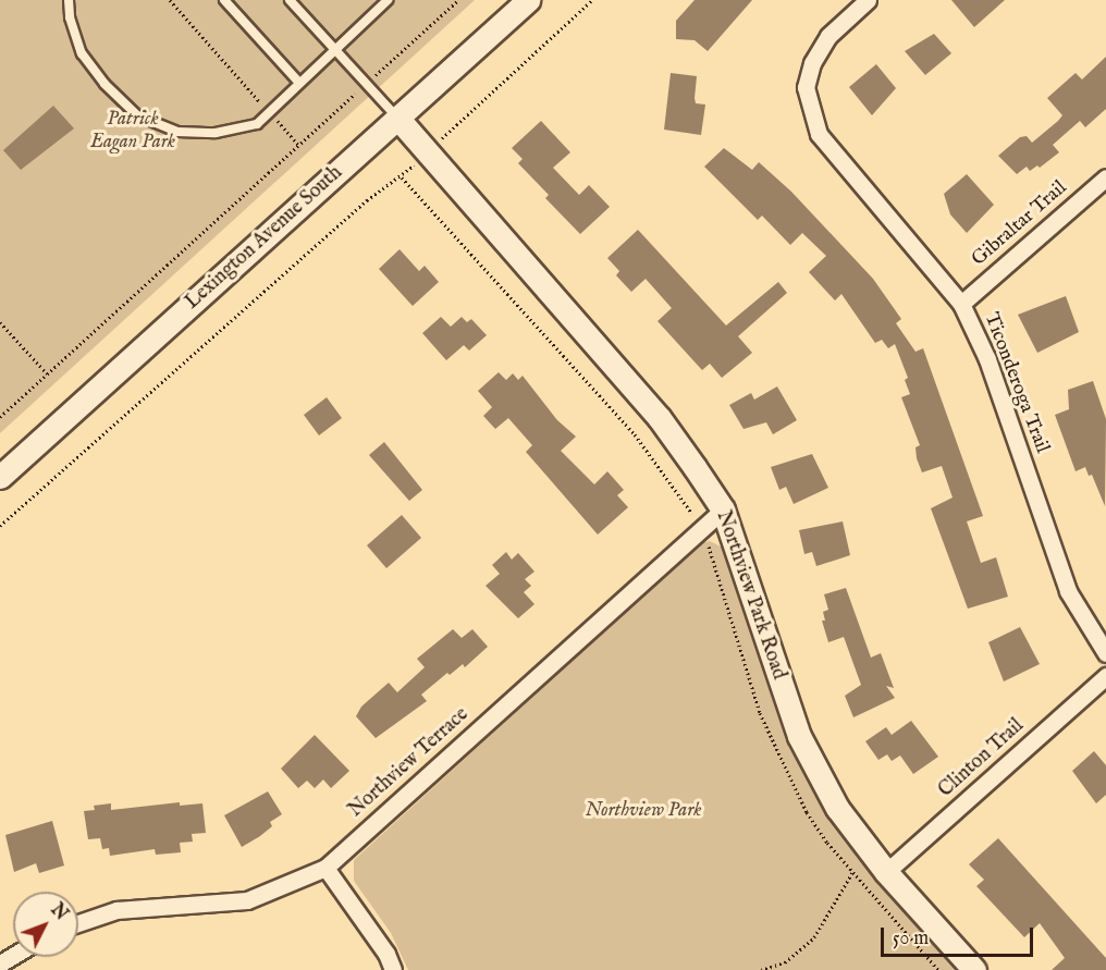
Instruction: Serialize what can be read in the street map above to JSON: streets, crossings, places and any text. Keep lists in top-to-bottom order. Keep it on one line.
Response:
{"streets":{"street":["Gibraltar Trail","Lexington Avenue South","Ticonderoga Trail","Northview Park Road","Clinton Trail","Northview Terrace"]},"crossings":[["Gibraltar Trail","Ticonderoga Trail"],["Lexington Avenue South","Northview Park Road"],["Northview Park Road","Clinton Trail"],["Northview Park Road","Northview Terrace"]],"parks":["Patrick Eagan Park","Northview Park"],"scale_bar":"50 m","north":"top right"}
